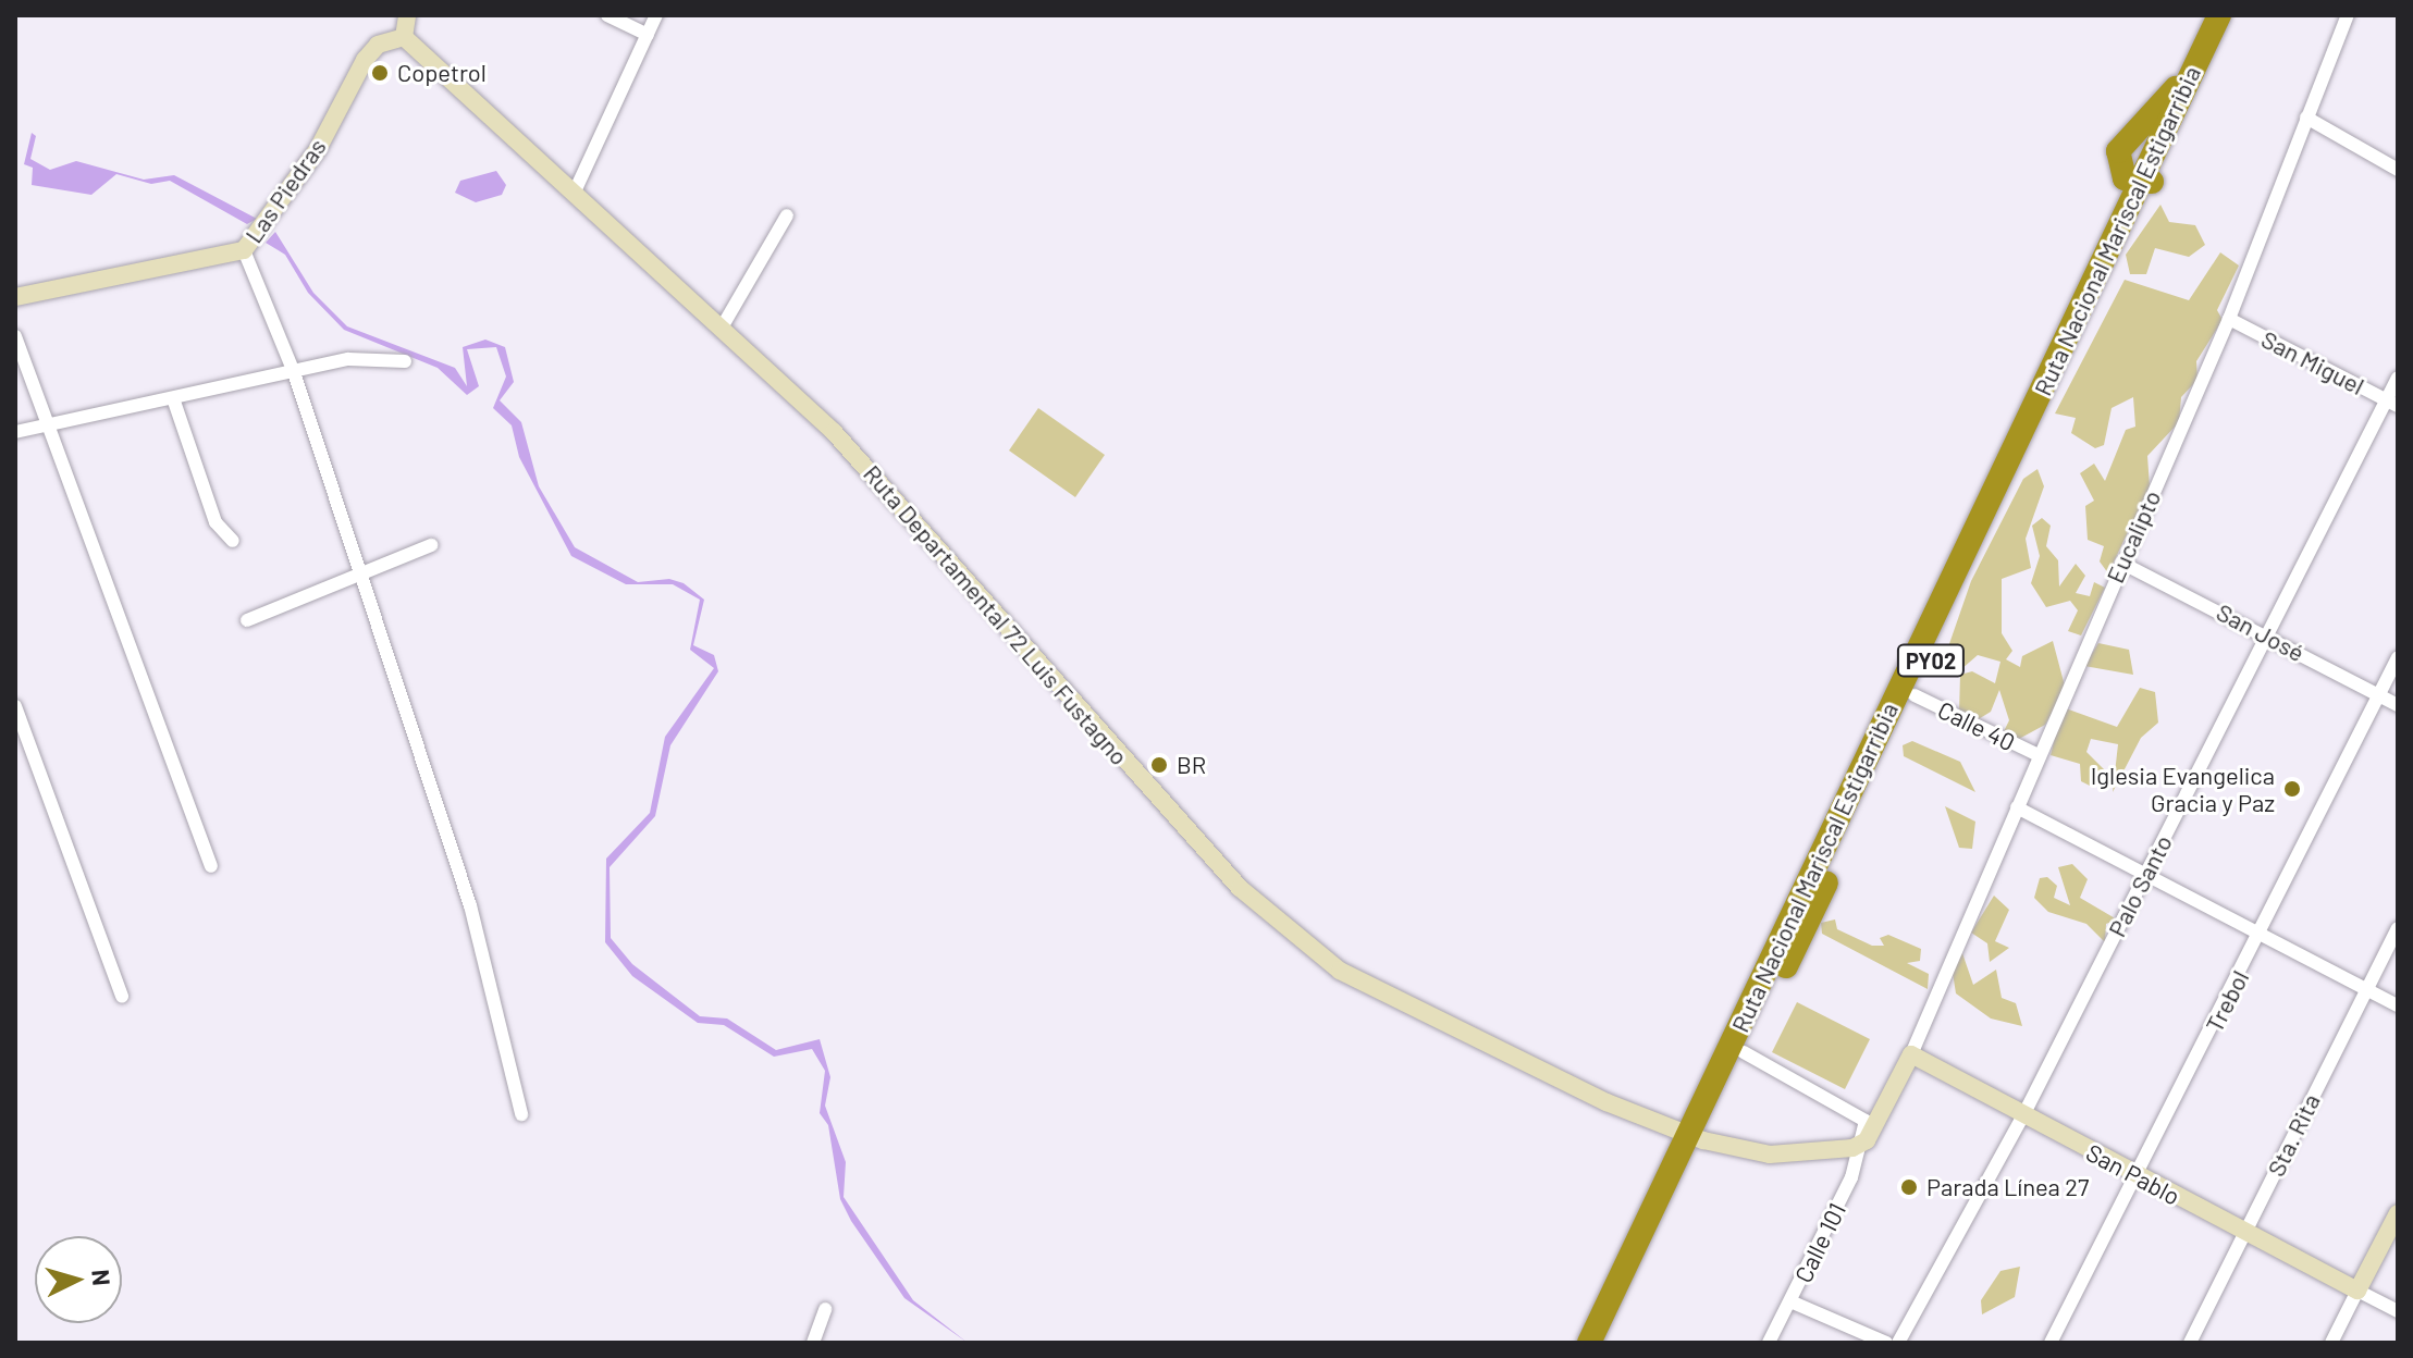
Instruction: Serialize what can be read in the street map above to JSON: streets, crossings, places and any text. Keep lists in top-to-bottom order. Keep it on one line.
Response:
{"streets":{"highway":["Ruta Nacional Mariscal Estigarribia","PY02"],"main road":["Las Piedras","Ruta Departamental 72 Luis Fustagno","San Pablo"],"street":["San Miguel","Eucalipto","San José","Calle 40","Palo Santo","Trebol","Sta. Rita","Calle 101"]},"crossings":[["Las Piedras","Ruta Departamental 72 Luis Fustagno"],["Ruta Nacional Mariscal Estigarribia","Ruta Departamental 72 Luis Fustagno"],["Ruta Nacional Mariscal Estigarribia","Calle 40"],["San Miguel","Eucalipto"],["San Miguel","Palo Santo"],["Eucalipto","San José"],["Eucalipto","Calle 40"],["Eucalipto","San Pablo"],["Ruta Departamental 72 Luis Fustagno","Calle 101"],["San José","Palo Santo"],["San José","Trebol"],["Palo Santo","San Pablo"],["Trebol","San Pablo"],["Sta. Rita","San Pablo"]],"places":["Copetrol","BR","Iglesia Evangelica Gracia y Paz","Parada Línea 27"],"north":"right"}
